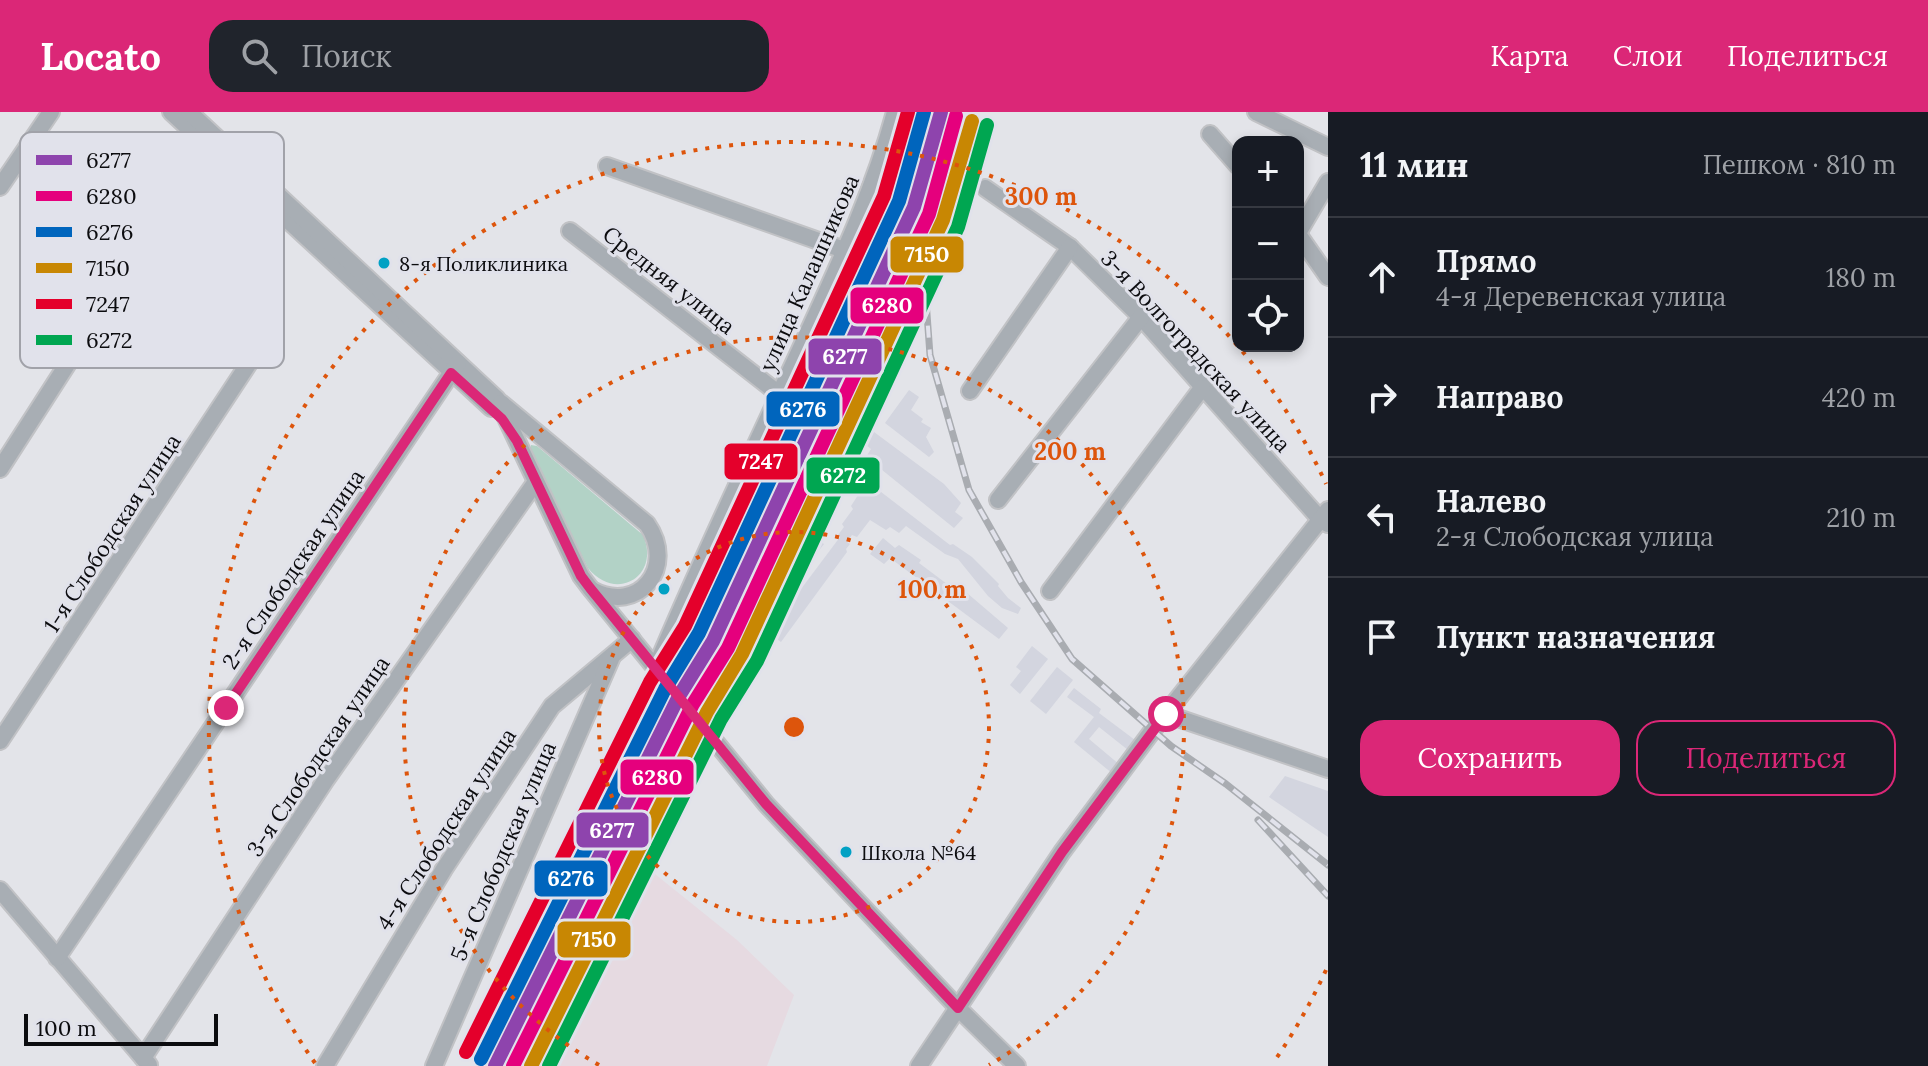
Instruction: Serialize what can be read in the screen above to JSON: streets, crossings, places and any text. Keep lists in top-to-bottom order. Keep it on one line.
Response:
{"streets":{"street":["улица Калашникова","Средняя улица","3-я Волгоградская улица","1-я Слободская улица","2-я Слободская улица","3-я Слободская улица","4-я Слободская улица","5-я Слободская улица"]},"crossings":[["улица Калашникова","Средняя улица"],["4-я Слободская улица","5-я Слободская улица"]],"places":["8-я Поликлиника","Школа №64"],"lines":["transit line 6277","transit line 6276","transit line 7247","transit line 6280","transit line 7150","transit line 6272"],"legend":["6277","6280","6276","7150","7247","6272"],"scale_bar":"100 m","page":{"header":"Locato","search":"Поиск","nav":["Карта","Слои","Поделиться"],"heading":["11 мин","Пешком · 810 m"],"map_buttons":["+","−"],"list":[["Прямо","4-я Деревенская улица","180 m"],["Направо","420 m"],["Налево","2-я Слободская улица","210 m"],"Пункт назначения"],"buttons":["Сохранить","Поделиться"],"scale":"100 m"},"rings":["300 m","200 m","100 m"]}
